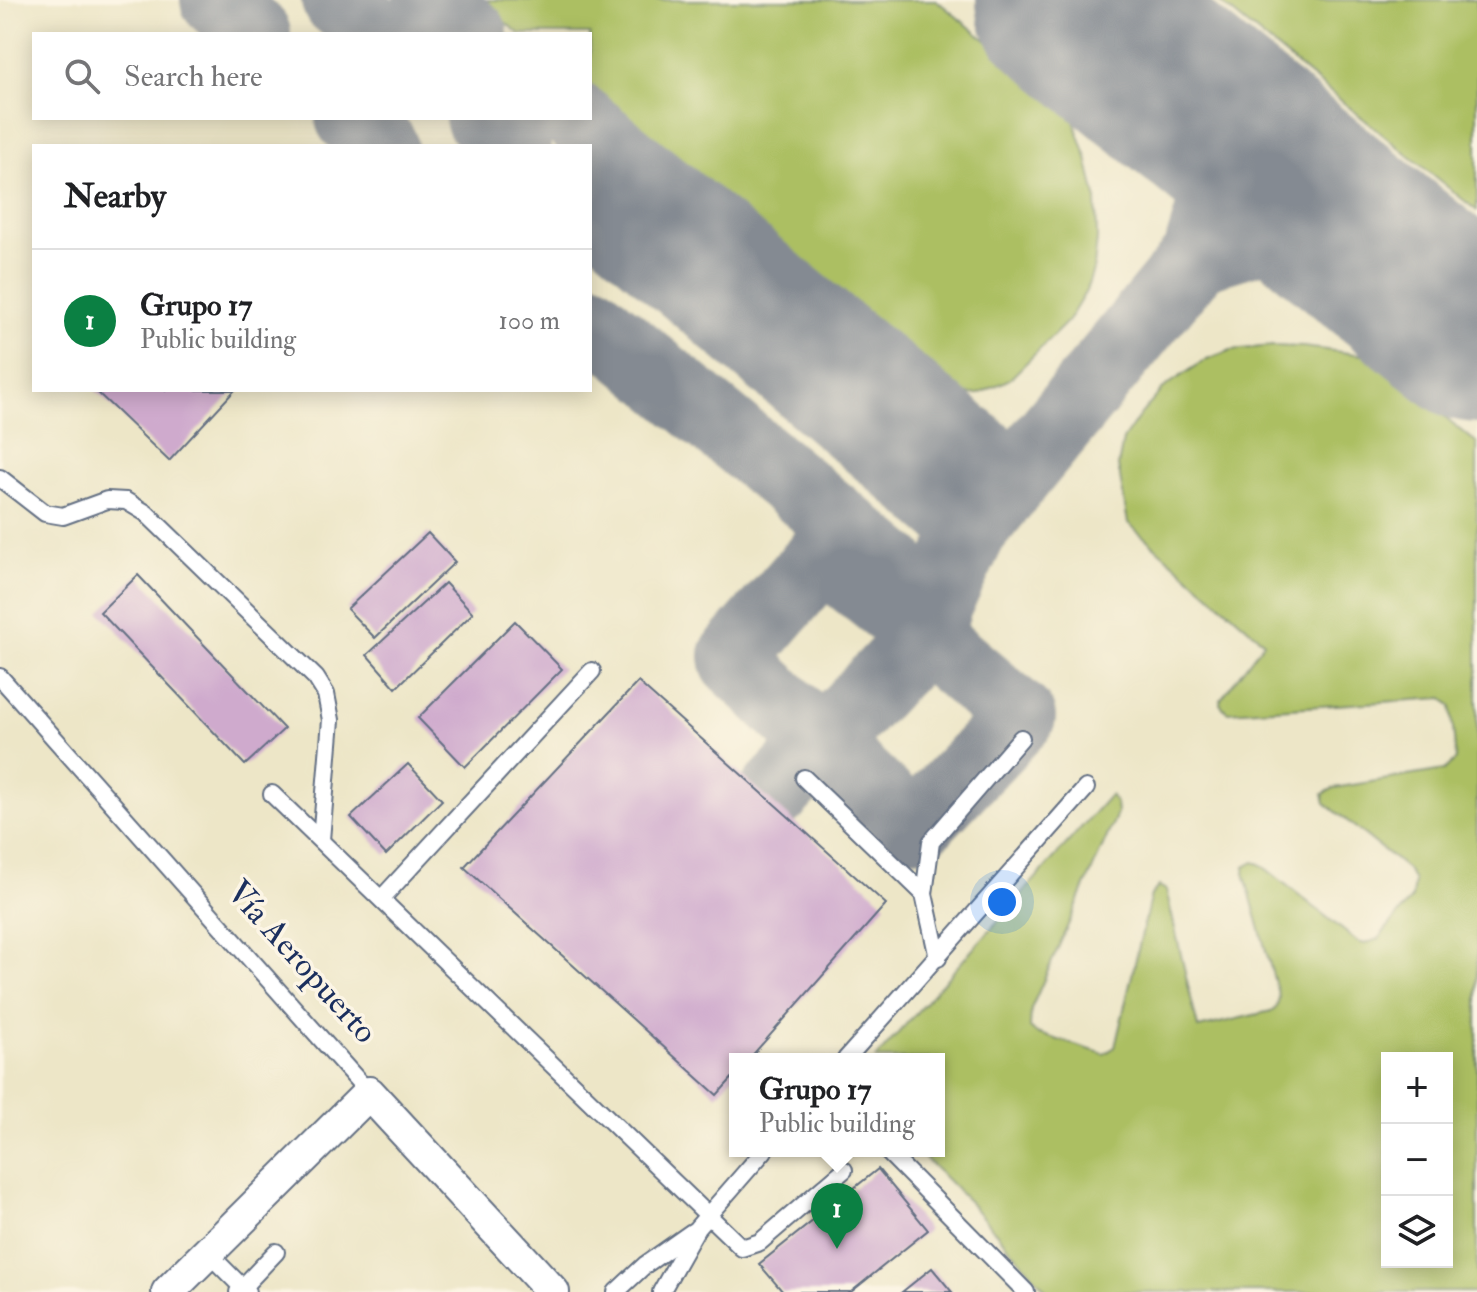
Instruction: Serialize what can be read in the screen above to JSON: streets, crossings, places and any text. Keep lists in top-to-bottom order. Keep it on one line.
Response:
{"streets":{"street":["Vía Aeropuerto"]},"page":{"search":"Search here","heading":"Nearby","list":[{"mark":"1","name":"Grupo 17","note":"Public building","value":"100 m"}],"map_buttons":["+","−"],"popup":["Grupo 17","Public building"],"pins":"1"}}
